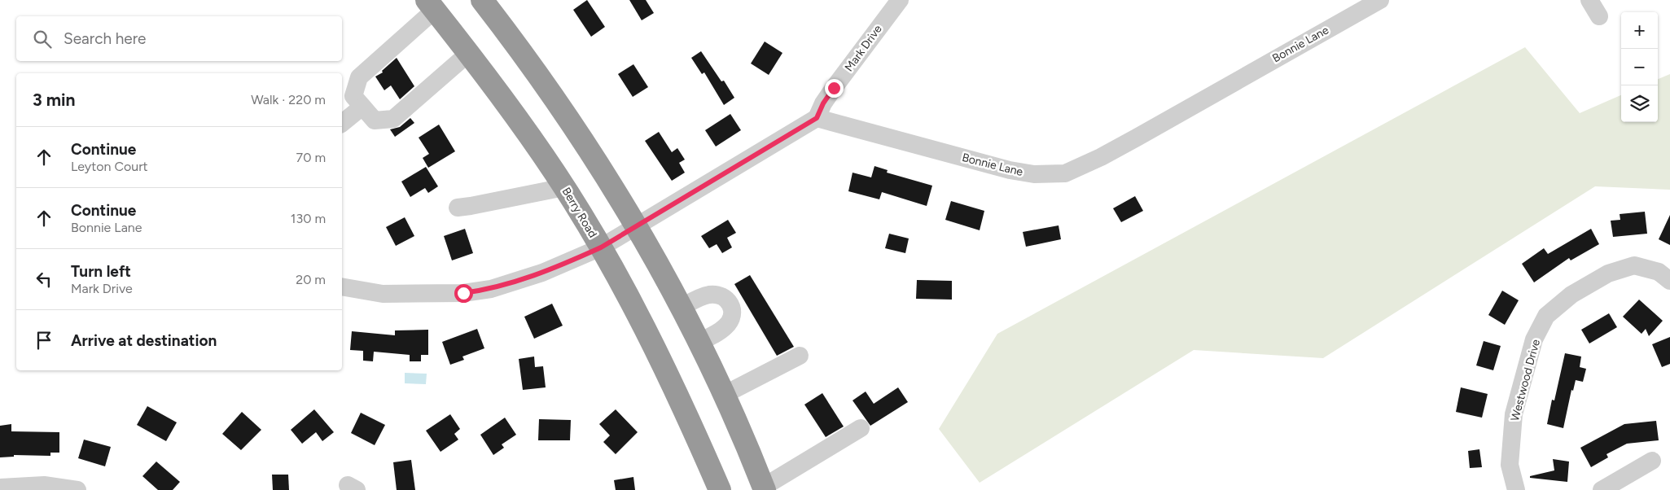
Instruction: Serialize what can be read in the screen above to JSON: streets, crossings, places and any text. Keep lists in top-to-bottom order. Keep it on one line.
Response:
{"streets":{"highway":["Berry Road"],"street":["Bonnie Lane","Mark Drive","Westwood Drive"]},"crossings":[["Bonnie Lane","Mark Drive"]],"page":{"map_buttons":["+","−"],"search":"Search here","heading":["3 min","Walk · 220 m"],"list":[["Continue","Leyton Court","70 m"],["Continue","Bonnie Lane","130 m"],["Turn left","Mark Drive","20 m"],"Arrive at destination"]}}
